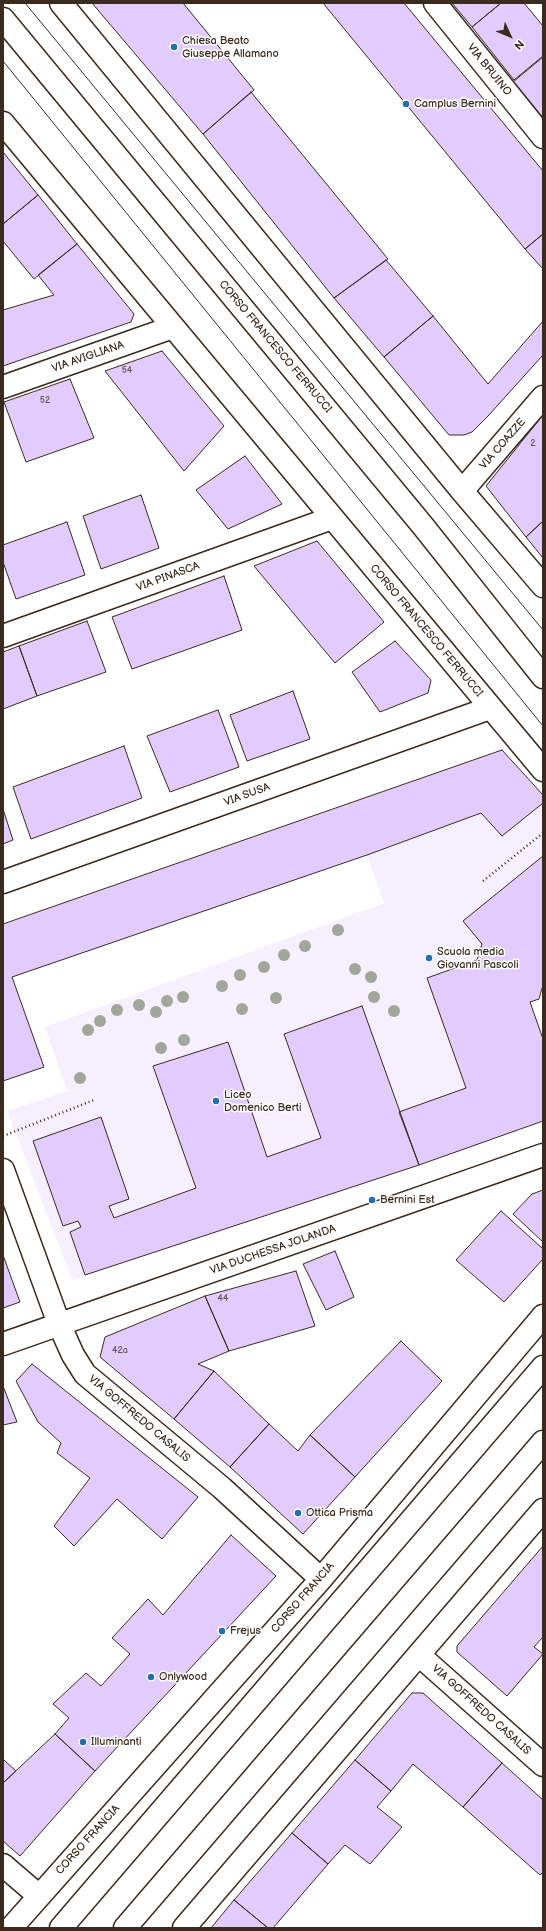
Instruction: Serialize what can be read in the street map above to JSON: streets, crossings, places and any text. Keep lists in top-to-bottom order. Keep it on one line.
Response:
{"streets":{"street":["VIA BRUINO","CORSO FRANCESCO FERRUCCI","VIA AVIGLIANA","VIA COAZZE","VIA PINASCA","VIA SUSA","VIA DUCHESSA JOLANDA","VIA GOFFREDO CASALIS","CORSO FRANCIA"]},"crossings":[["CORSO FRANCESCO FERRUCCI","VIA AVIGLIANA"],["CORSO FRANCESCO FERRUCCI","VIA PINASCA"],["CORSO FRANCESCO FERRUCCI","VIA SUSA"],["VIA DUCHESSA JOLANDA","VIA GOFFREDO CASALIS"],["VIA GOFFREDO CASALIS","CORSO FRANCIA"]],"places":["Chiesa Beato Giuseppe Allamano","Camplus Bernini","Scuola media Giovanni Pascoli","Liceo Domenico Berti","Bernini Est","Ottica Prisma","Frejus","Onlywood","Illuminanti"],"house_numbers":["54","52","2","44","42a"],"north":"bottom right"}
